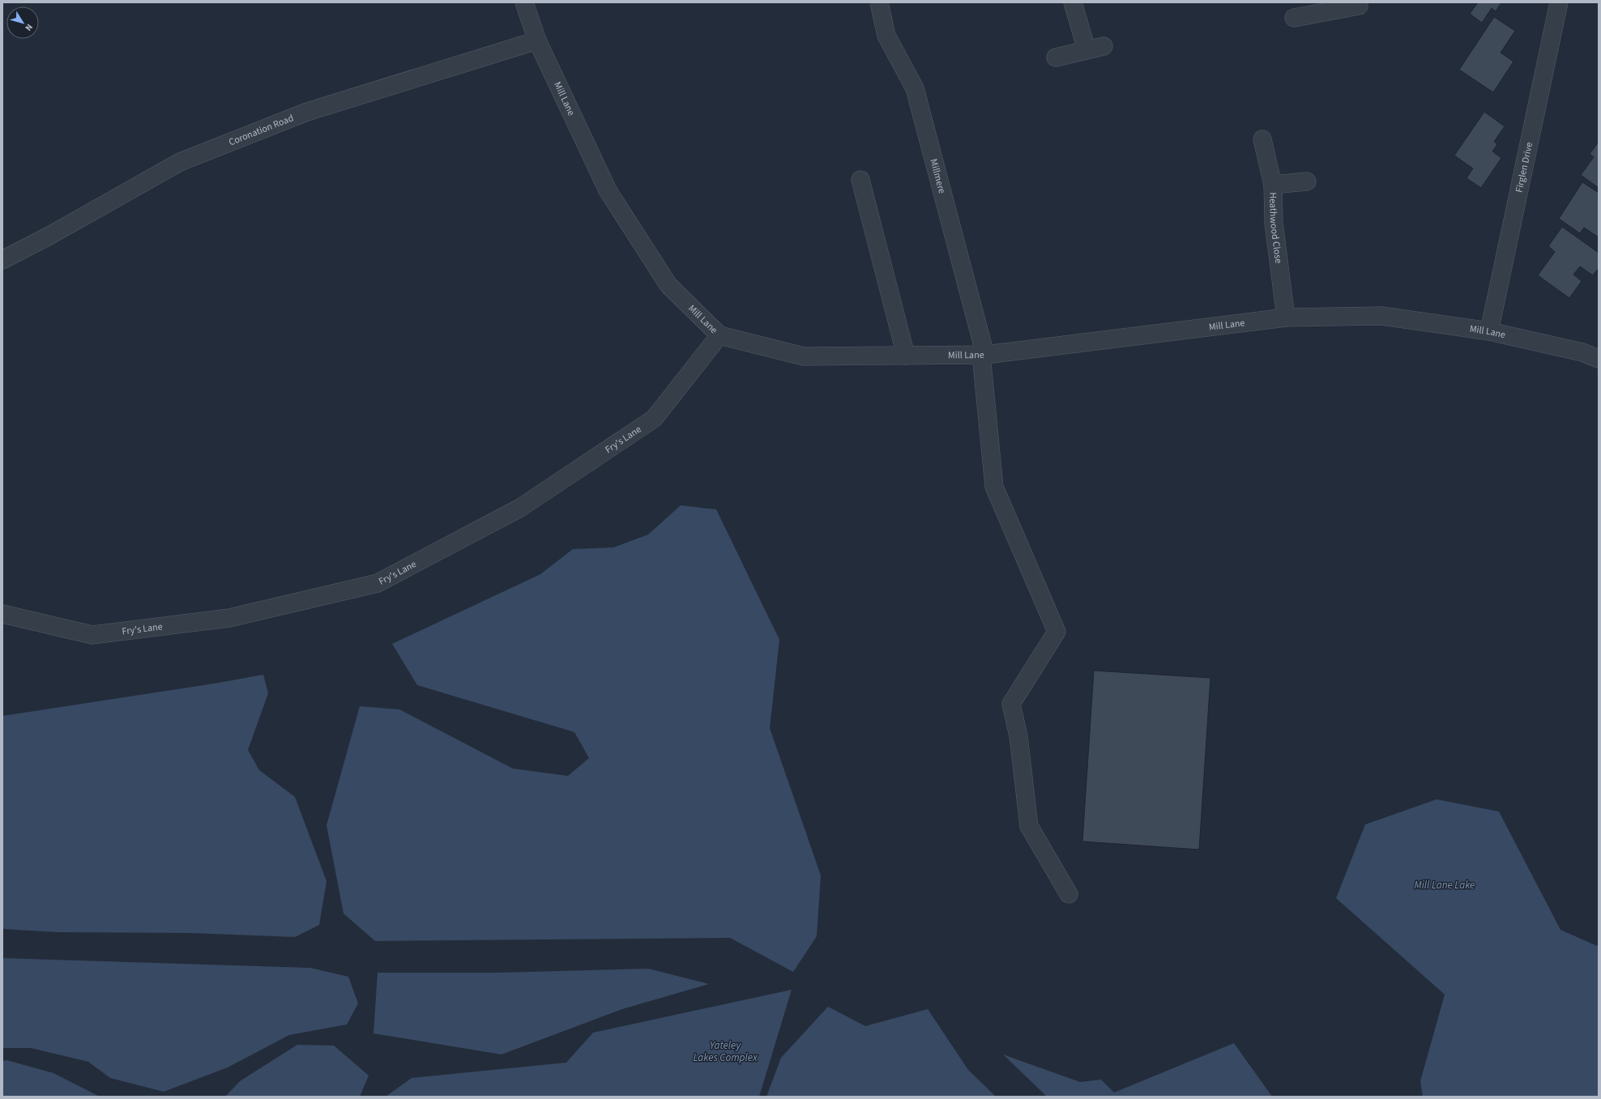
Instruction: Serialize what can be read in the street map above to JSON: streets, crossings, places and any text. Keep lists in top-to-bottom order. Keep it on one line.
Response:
{"streets":{"street":["Mill Lane","Coronation Road","Firglen Drive","Millmere","Heathwood Close","Fry's Lane"]},"crossings":[["Mill Lane","Coronation Road"],["Mill Lane","Firglen Drive"],["Mill Lane","Millmere"],["Mill Lane","Heathwood Close"],["Mill Lane","Fry's Lane"]],"water":["Mill Lane Lake","Yateley Lakes Complex"],"north":"bottom right"}
